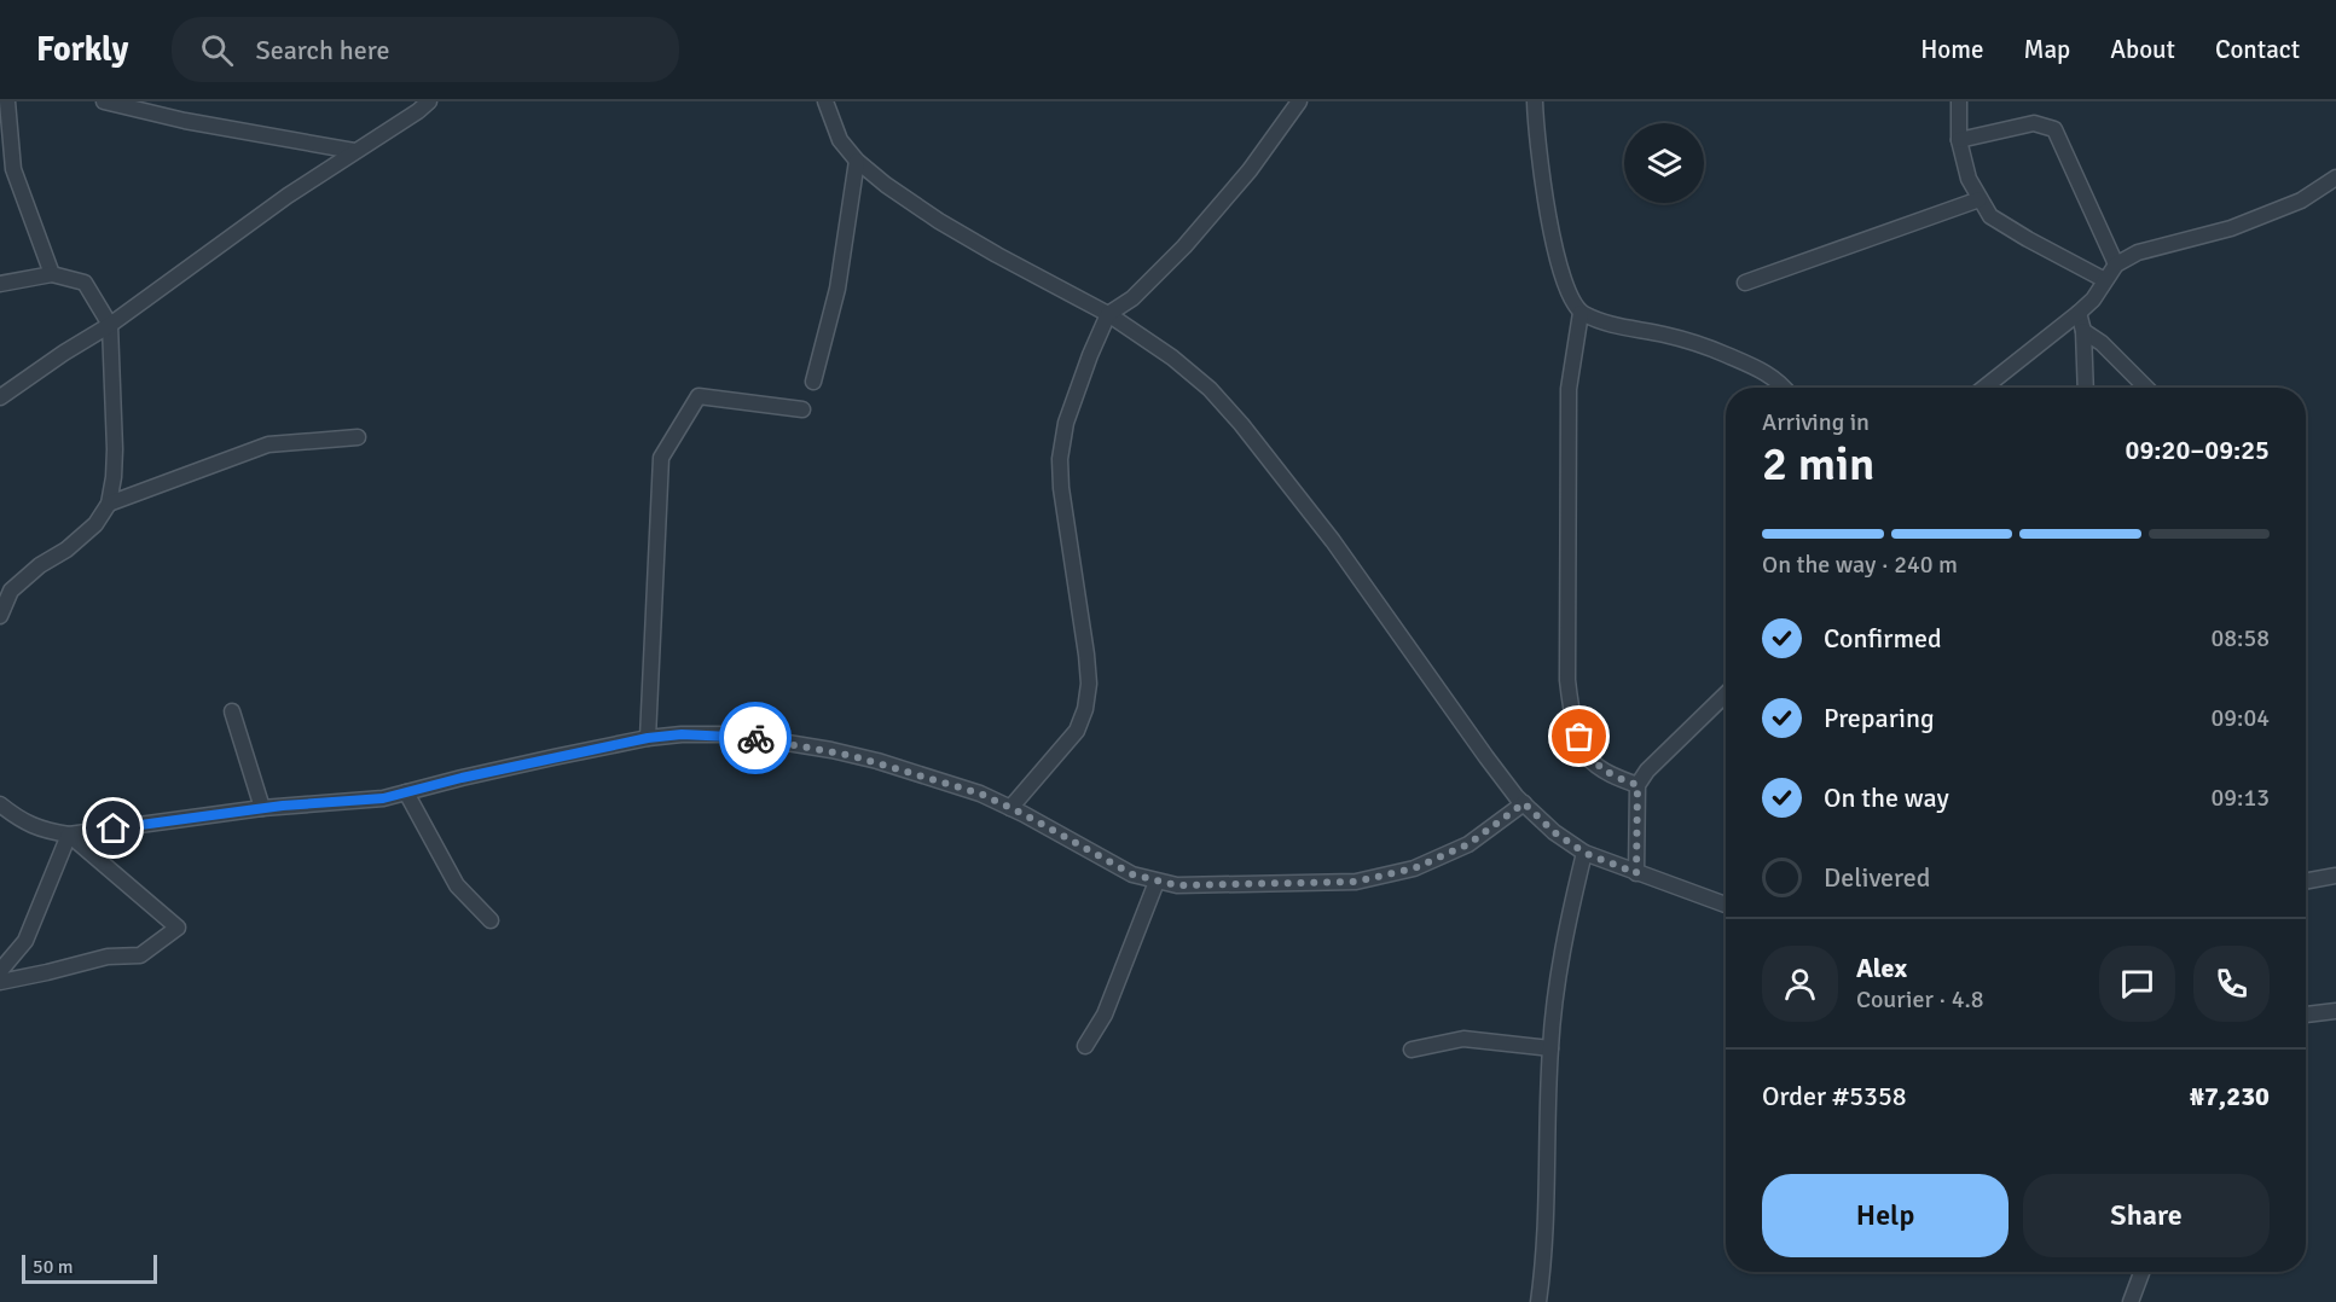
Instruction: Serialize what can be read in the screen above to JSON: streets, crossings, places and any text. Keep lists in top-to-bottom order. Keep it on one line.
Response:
{"scale_bar":"50 m","page":{"header":"Forkly","search":"Search here","nav":["Home","Map","About","Contact"],"heading":["2 min","Arriving in","09:20–09:25"],"panel":["Alex","Courier · 4.8","Order #5358","₦7,230"],"bar":"On the way · 240 m","list":[["Confirmed","08:58"],["Preparing","09:04"],["On the way","09:13"],"Delivered"],"buttons":["Help","Share"],"scale":"50 m"}}
